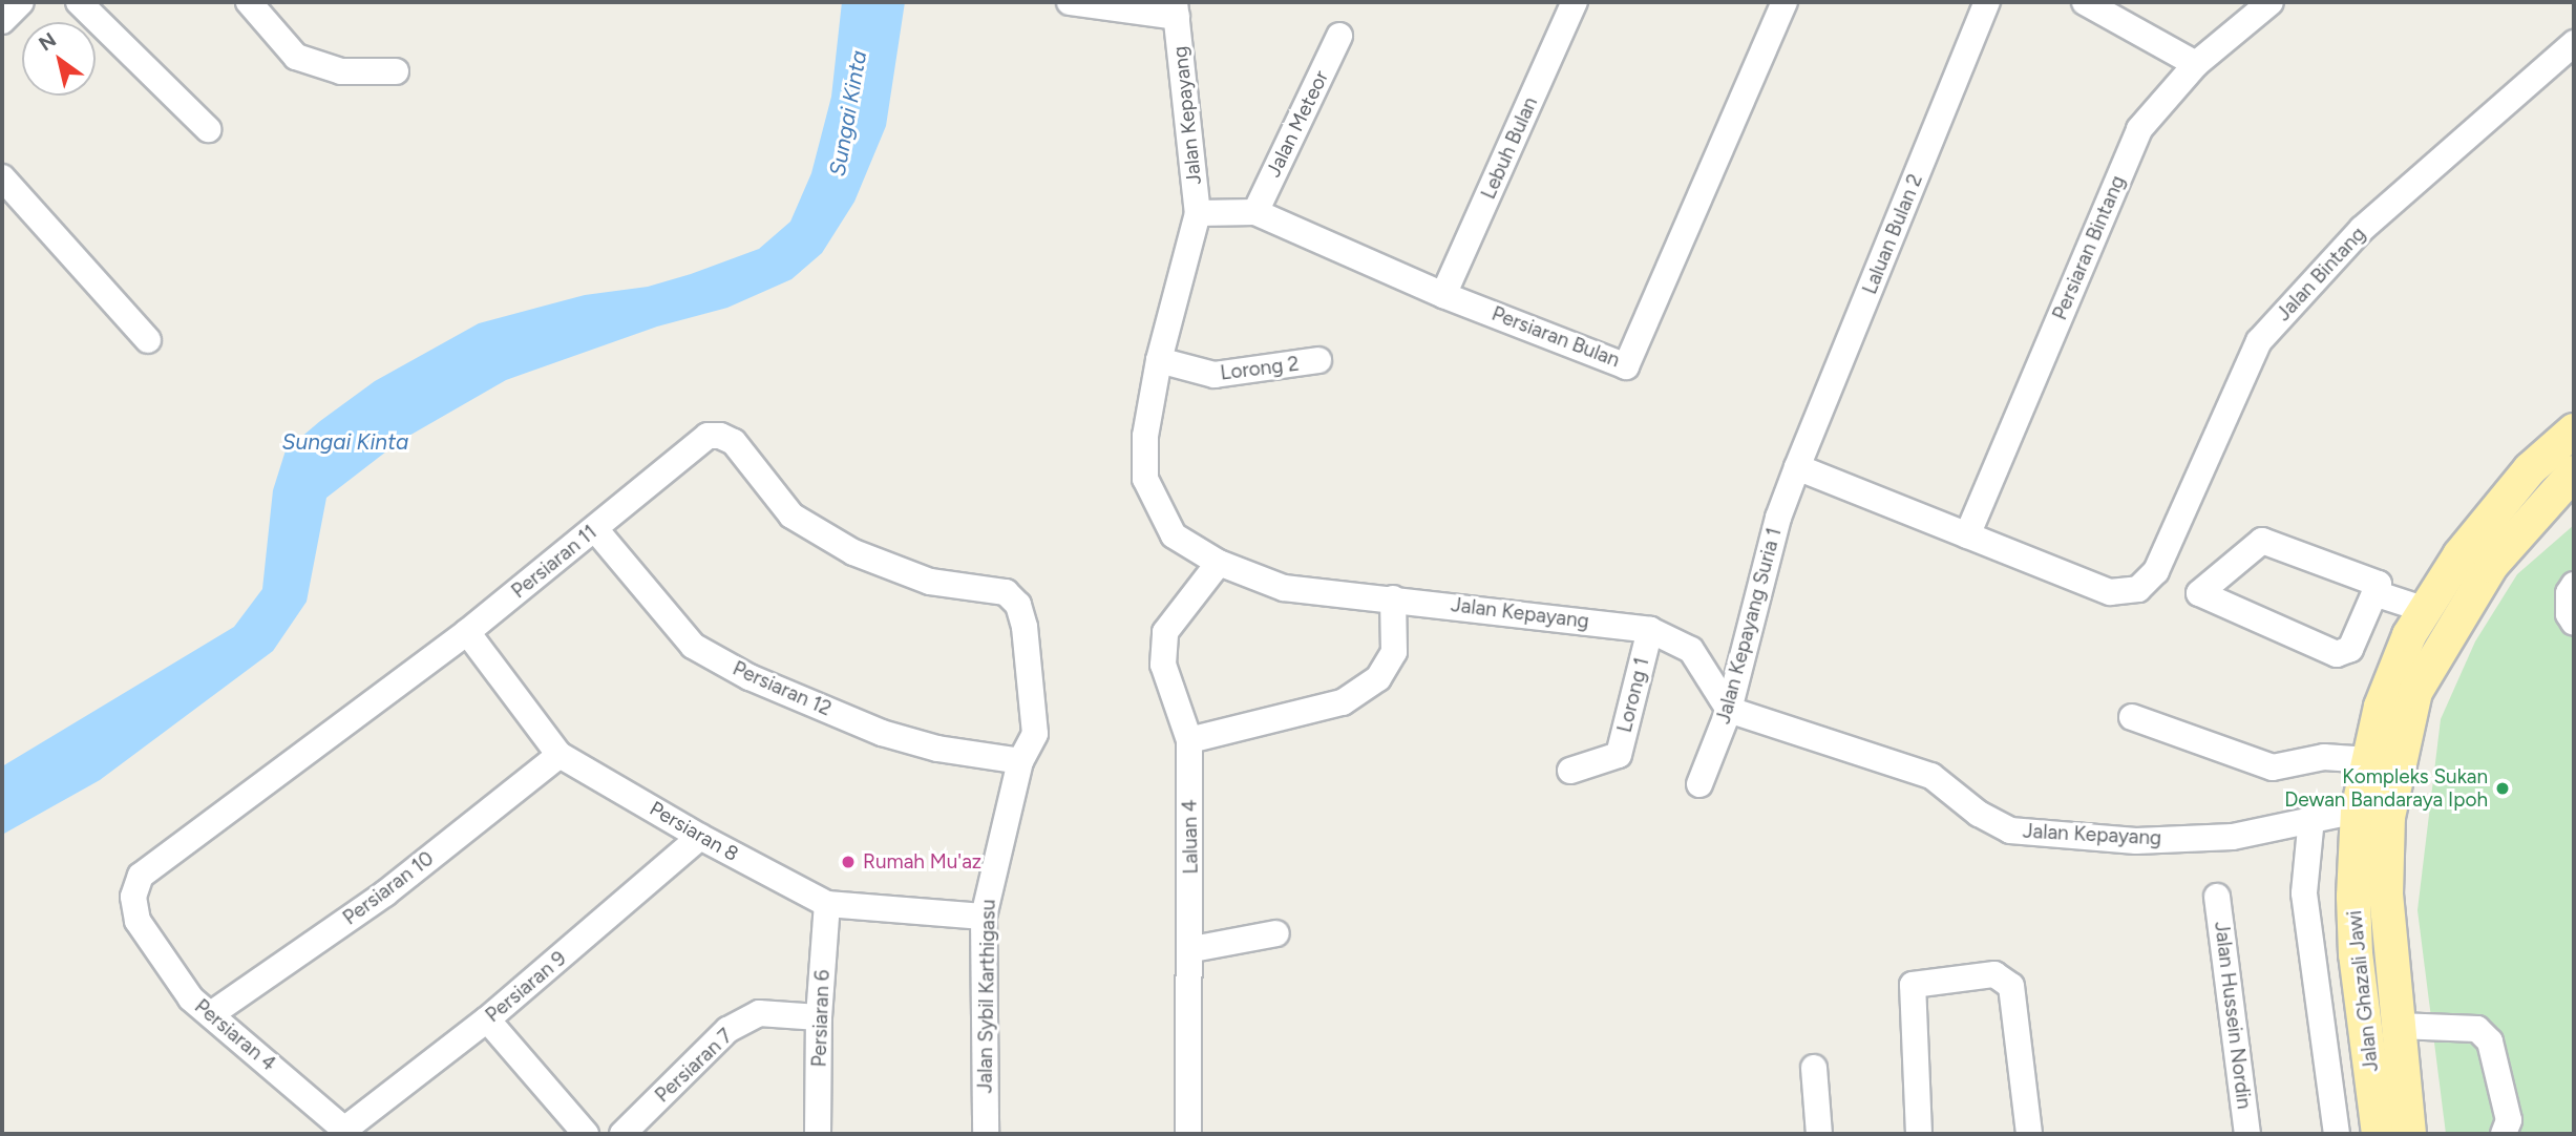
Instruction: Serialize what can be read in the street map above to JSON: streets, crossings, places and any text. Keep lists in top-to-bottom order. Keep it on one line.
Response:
{"streets":{"main road":["Jalan Ghazali Jawi"],"street":["Jalan Kepayang","Jalan Meteor","Lebuh Bulan","Laluan Bulan 2","Persiaran Bintang","Jalan Bintang","Persiaran Bulan","Lorong 2","Persiaran 11","Jalan Kepayang Suria 1","Persiaran 12","Lorong 1","Persiaran 8","Laluan 4","Persiaran 10","Persiaran 9","Jalan Sybil Karthigasu","Jalan Hussein Nordin","Persiaran 6","Persiaran 4","Persiaran 7"]},"crossings":[["Jalan Kepayang","Persiaran Bulan"],["Jalan Kepayang","Lorong 2"],["Jalan Kepayang","Jalan Kepayang Suria 1"],["Jalan Kepayang","Lorong 1"],["Jalan Kepayang","Laluan 4"],["Jalan Kepayang","Jalan Ghazali Jawi"],["Jalan Meteor","Persiaran Bulan"],["Lebuh Bulan","Persiaran Bulan"],["Laluan Bulan 2","Jalan Kepayang Suria 1"],["Persiaran Bintang","Jalan Bintang"],["Persiaran 11","Persiaran 12"],["Persiaran 11","Persiaran 8"],["Persiaran 11","Jalan Sybil Karthigasu"],["Persiaran 11","Persiaran 4"],["Persiaran 12","Jalan Sybil Karthigasu"],["Persiaran 8","Persiaran 10"],["Persiaran 8","Persiaran 9"],["Persiaran 8","Jalan Sybil Karthigasu"],["Persiaran 8","Persiaran 6"],["Persiaran 10","Persiaran 4"],["Persiaran 9","Persiaran 4"],["Persiaran 6","Persiaran 7"]],"water":["Sungai Kinta"],"places":["Kompleks Sukan Dewan Bandaraya Ipoh","Rumah Mu'az"],"north":"top left"}
